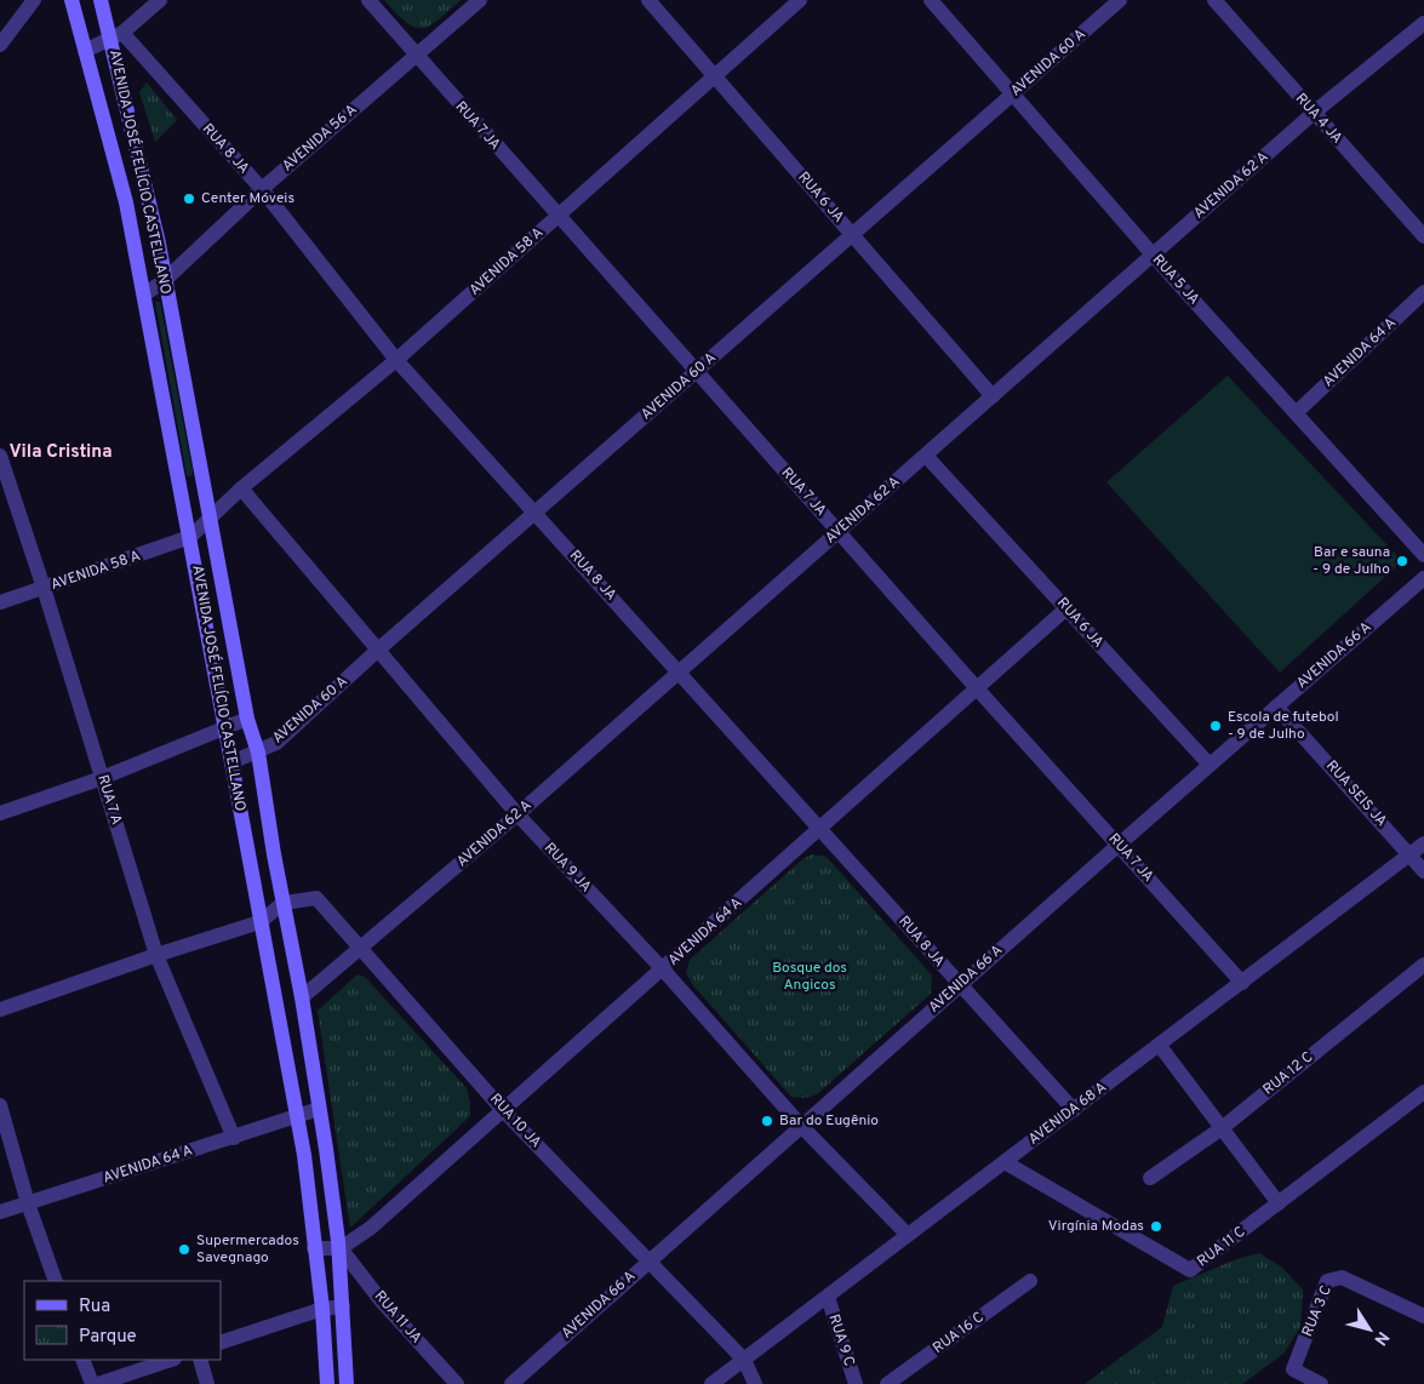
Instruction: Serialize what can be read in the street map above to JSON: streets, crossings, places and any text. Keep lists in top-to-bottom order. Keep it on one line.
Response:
{"streets":{"main road":["AVENIDA JOSÉ FELÍCIO CASTELLANO"],"street":["AVENIDA 60 A","RUA 4 JA","RUA 7 JA","AVENIDA 56 A","RUA 8 JA","AVENIDA 62 A","RUA 6 JA","AVENIDA 58 A","RUA 5 JA","AVENIDA 64 A","AVENIDA 66 A","RUA SEIS JA","RUA 7 A","RUA 9 JA","RUA 12 C","AVENIDA 68 A","RUA 10 JA","RUA 11 C","RUA 3 C","RUA 11 JA","RUA 16 C","RUA 9 C"]},"crossings":[["AVENIDA 60 A","RUA 7 JA"],["AVENIDA 60 A","RUA 8 JA"],["AVENIDA 60 A","AVENIDA JOSÉ FELÍCIO CASTELLANO"],["AVENIDA 60 A","RUA 6 JA"],["AVENIDA 60 A","RUA 5 JA"],["AVENIDA 60 A","RUA 9 JA"],["RUA 4 JA","AVENIDA 62 A"],["RUA 7 JA","AVENIDA 56 A"],["RUA 7 JA","AVENIDA 62 A"],["RUA 7 JA","AVENIDA 58 A"],["RUA 7 JA","AVENIDA 64 A"],["RUA 7 JA","AVENIDA 66 A"],["RUA 7 JA","AVENIDA 68 A"],["AVENIDA 56 A","RUA 8 JA"],["AVENIDA 56 A","AVENIDA JOSÉ FELÍCIO CASTELLANO"],["RUA 8 JA","AVENIDA JOSÉ FELÍCIO CASTELLANO"],["RUA 8 JA","AVENIDA 62 A"],["RUA 8 JA","AVENIDA 58 A"],["RUA 8 JA","AVENIDA 64 A"],["RUA 8 JA","AVENIDA 66 A"],["RUA 8 JA","AVENIDA 68 A"],["AVENIDA JOSÉ FELÍCIO CASTELLANO","AVENIDA 62 A"],["AVENIDA JOSÉ FELÍCIO CASTELLANO","AVENIDA 58 A"],["AVENIDA JOSÉ FELÍCIO CASTELLANO","AVENIDA 64 A"],["AVENIDA JOSÉ FELÍCIO CASTELLANO","RUA 10 JA"],["AVENIDA JOSÉ FELÍCIO CASTELLANO","RUA 11 JA"],["AVENIDA 62 A","RUA 6 JA"],["AVENIDA 62 A","RUA 5 JA"],["AVENIDA 62 A","RUA 9 JA"],["AVENIDA 62 A","RUA 10 JA"],["RUA 6 JA","AVENIDA 58 A"],["RUA 6 JA","AVENIDA 64 A"],["RUA 6 JA","AVENIDA 66 A"],["AVENIDA 58 A","RUA 7 A"],["AVENIDA 58 A","RUA 9 JA"],["RUA 5 JA","AVENIDA 64 A"],["AVENIDA 64 A","RUA 7 A"],["AVENIDA 64 A","RUA 9 JA"],["AVENIDA 64 A","RUA 10 JA"],["AVENIDA 64 A","RUA 11 JA"],["AVENIDA 66 A","RUA SEIS JA"],["AVENIDA 66 A","RUA 9 JA"],["AVENIDA 66 A","RUA 10 JA"],["RUA SEIS JA","AVENIDA 68 A"],["RUA 9 JA","AVENIDA 68 A"],["AVENIDA 68 A","RUA 10 JA"],["AVENIDA 68 A","RUA 11 C"],["AVENIDA 68 A","RUA 9 C"]],"districts":["Vila Cristina"],"parks":["Bosque dos Angicos"],"places":["Center Móveis","Bar e sauna - 9 de Julho","Escola de futebol - 9 de Julho","Bar do Eugênio","Virgínia Modas","Supermercados Savegnago"],"legend":["Rua","Parque"],"north":"bottom right"}
